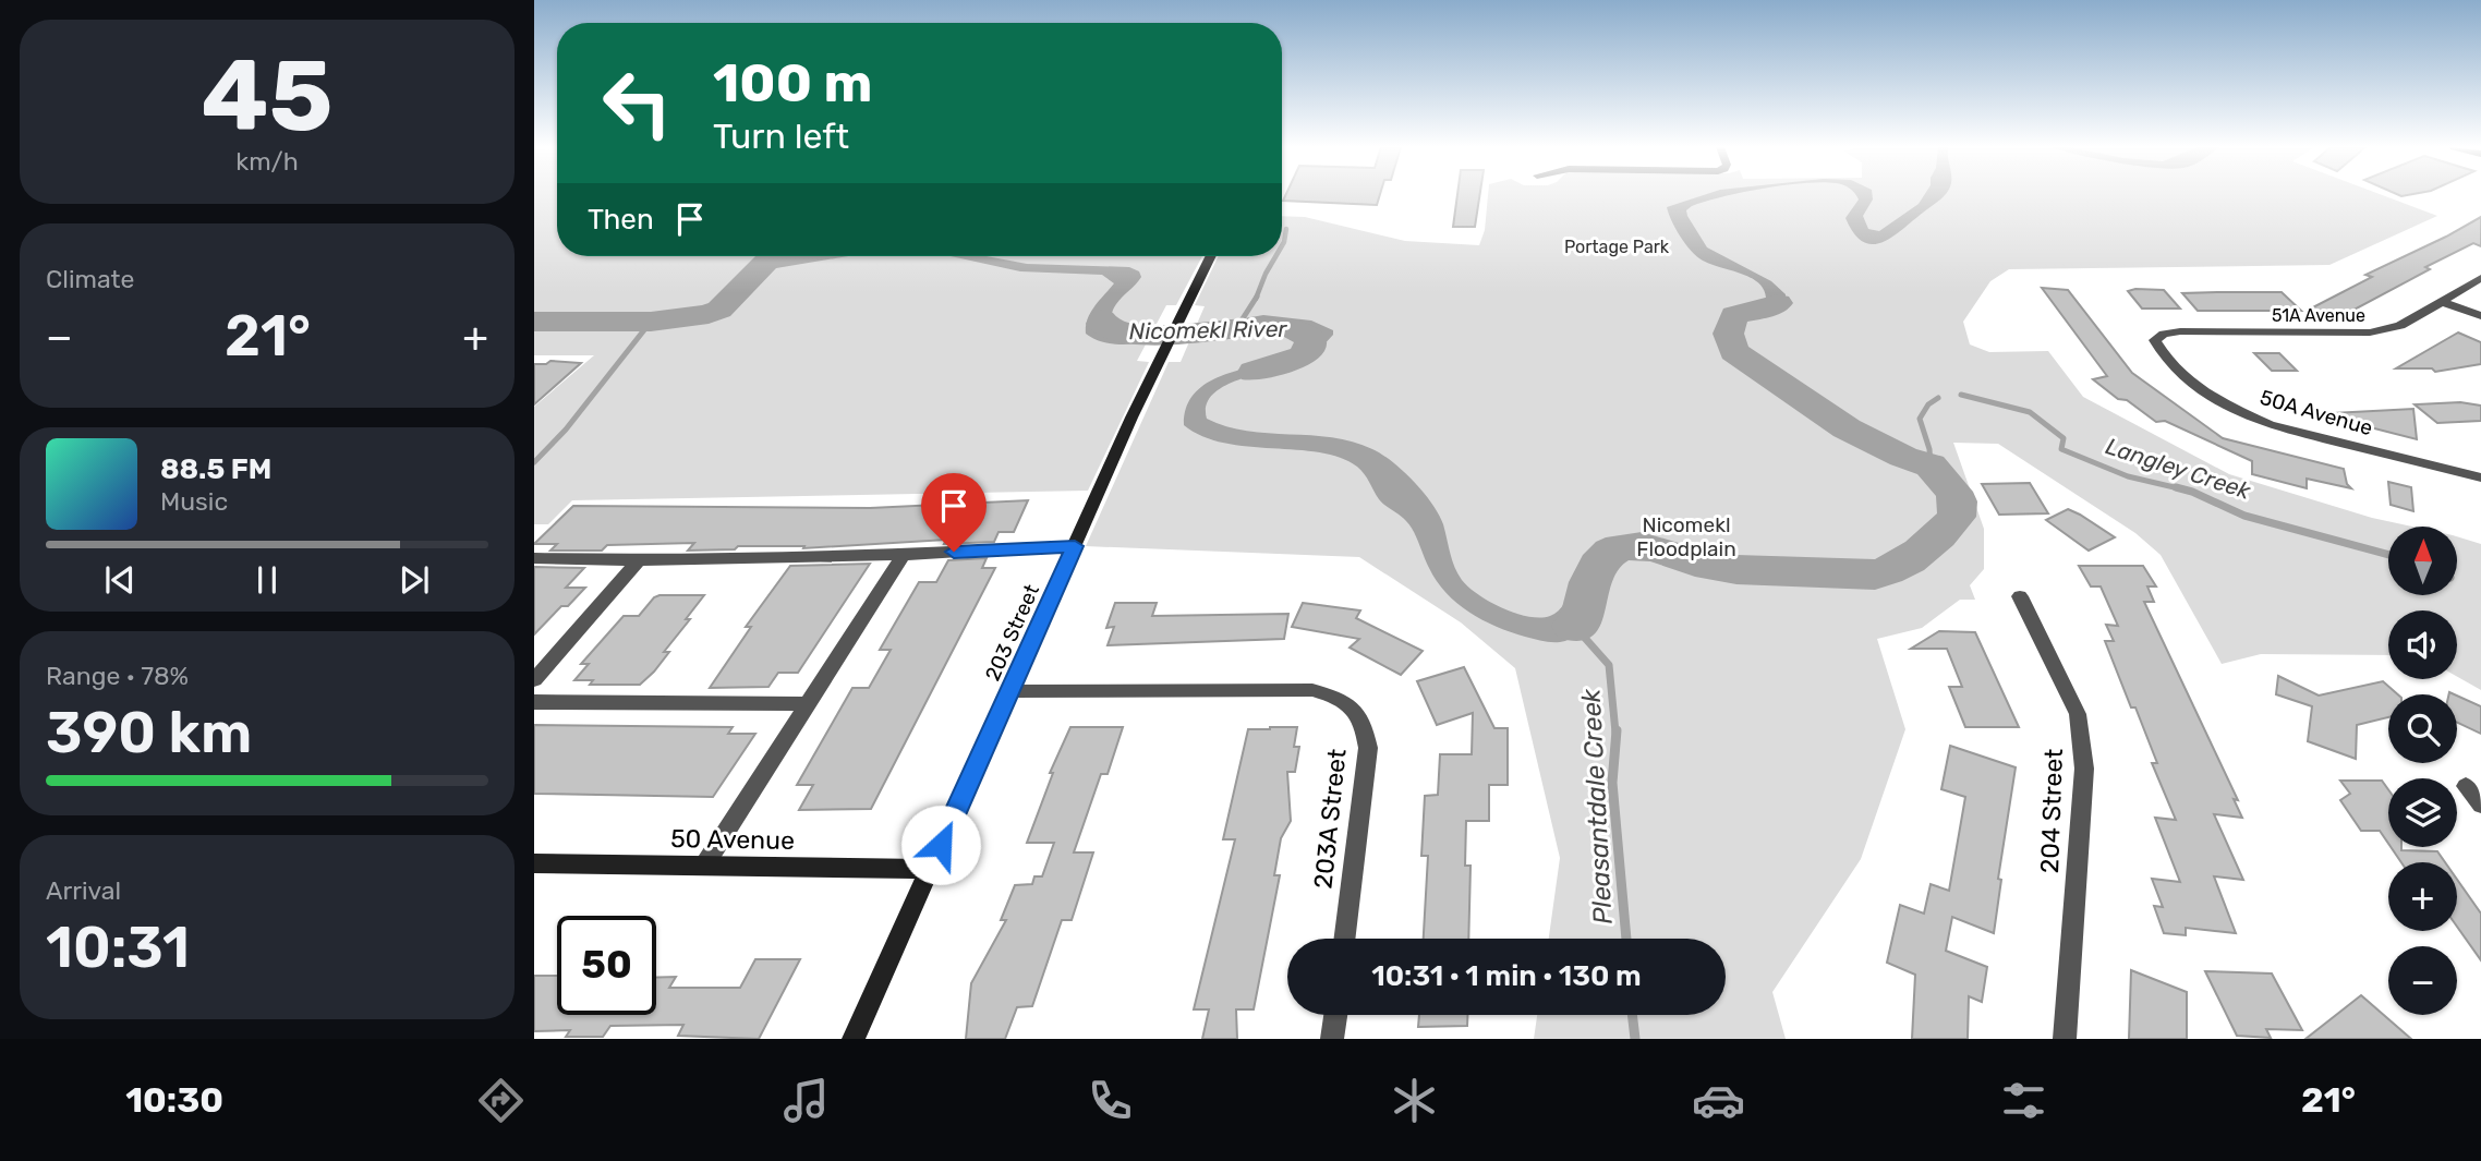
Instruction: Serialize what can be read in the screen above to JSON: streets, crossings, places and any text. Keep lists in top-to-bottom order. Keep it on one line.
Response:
{"streets":{"main road":["203 Street","50 Avenue"],"street":["51A Avenue","50A Avenue","204 Street","203A Street"]},"crossings":[["51A Avenue","50A Avenue"],["203 Street","203A Street"],["203 Street","50 Avenue"]],"water":["Nicomekl River","Langley Creek","Pleasantdale Creek"],"parks":["Portage Park","Nicomekl Floodplain"],"north":"top","page":{"tile":[["45","km/h"],"Climate",["Range · 78%","390 km"],["Arrival","10:31"]],"turn":["100 m","Turn left"],"then":"Then","heat":["−","21°","+"],"song":["88.5 FM","Music"],"map_buttons":["+","−"],"limit":"50","trip":"10:31 · 1 min · 130 m","tabs":["10:30","21°"]}}
